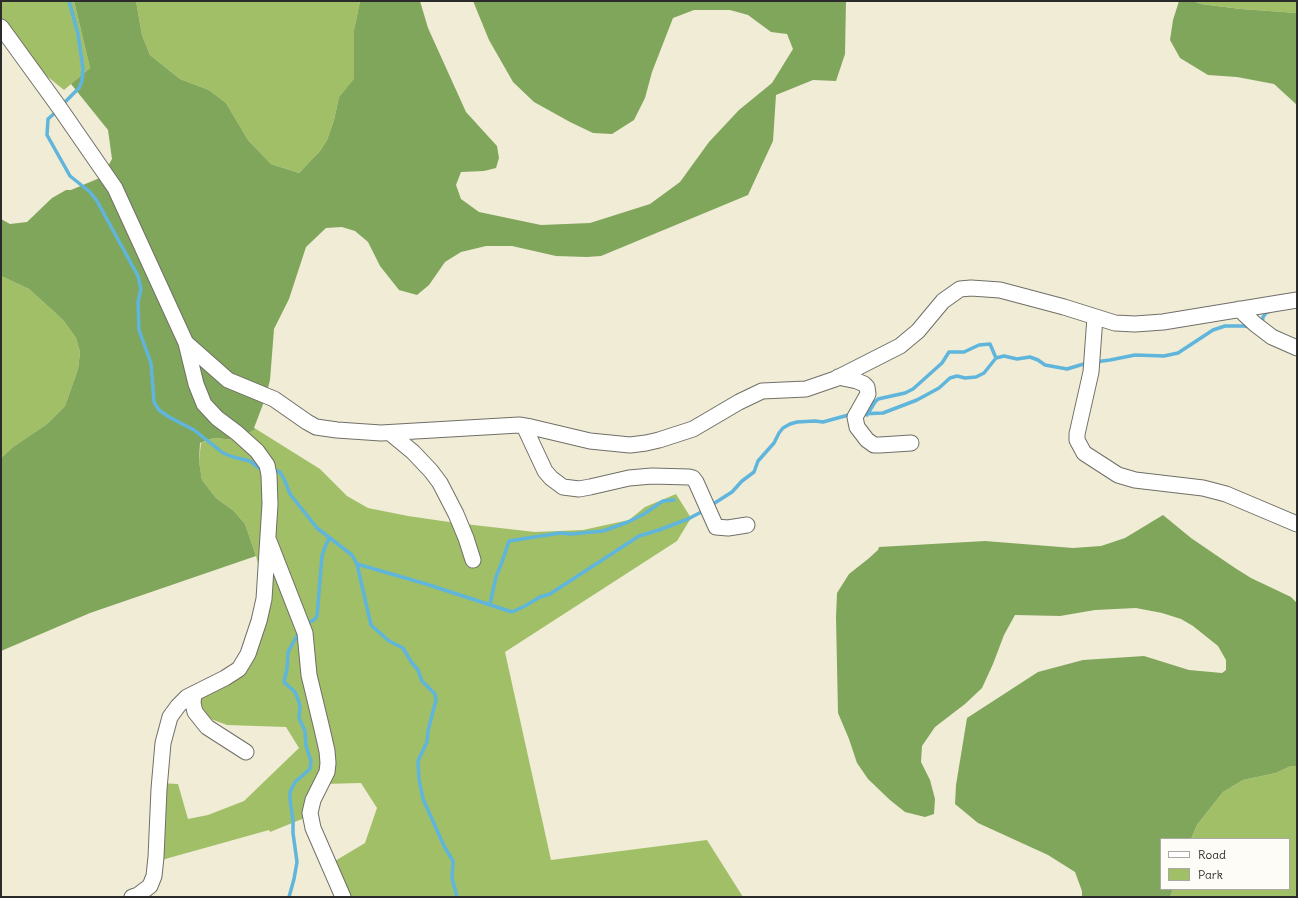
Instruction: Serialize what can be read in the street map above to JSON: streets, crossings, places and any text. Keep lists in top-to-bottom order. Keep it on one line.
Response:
{"legend":["Road","Park"]}
